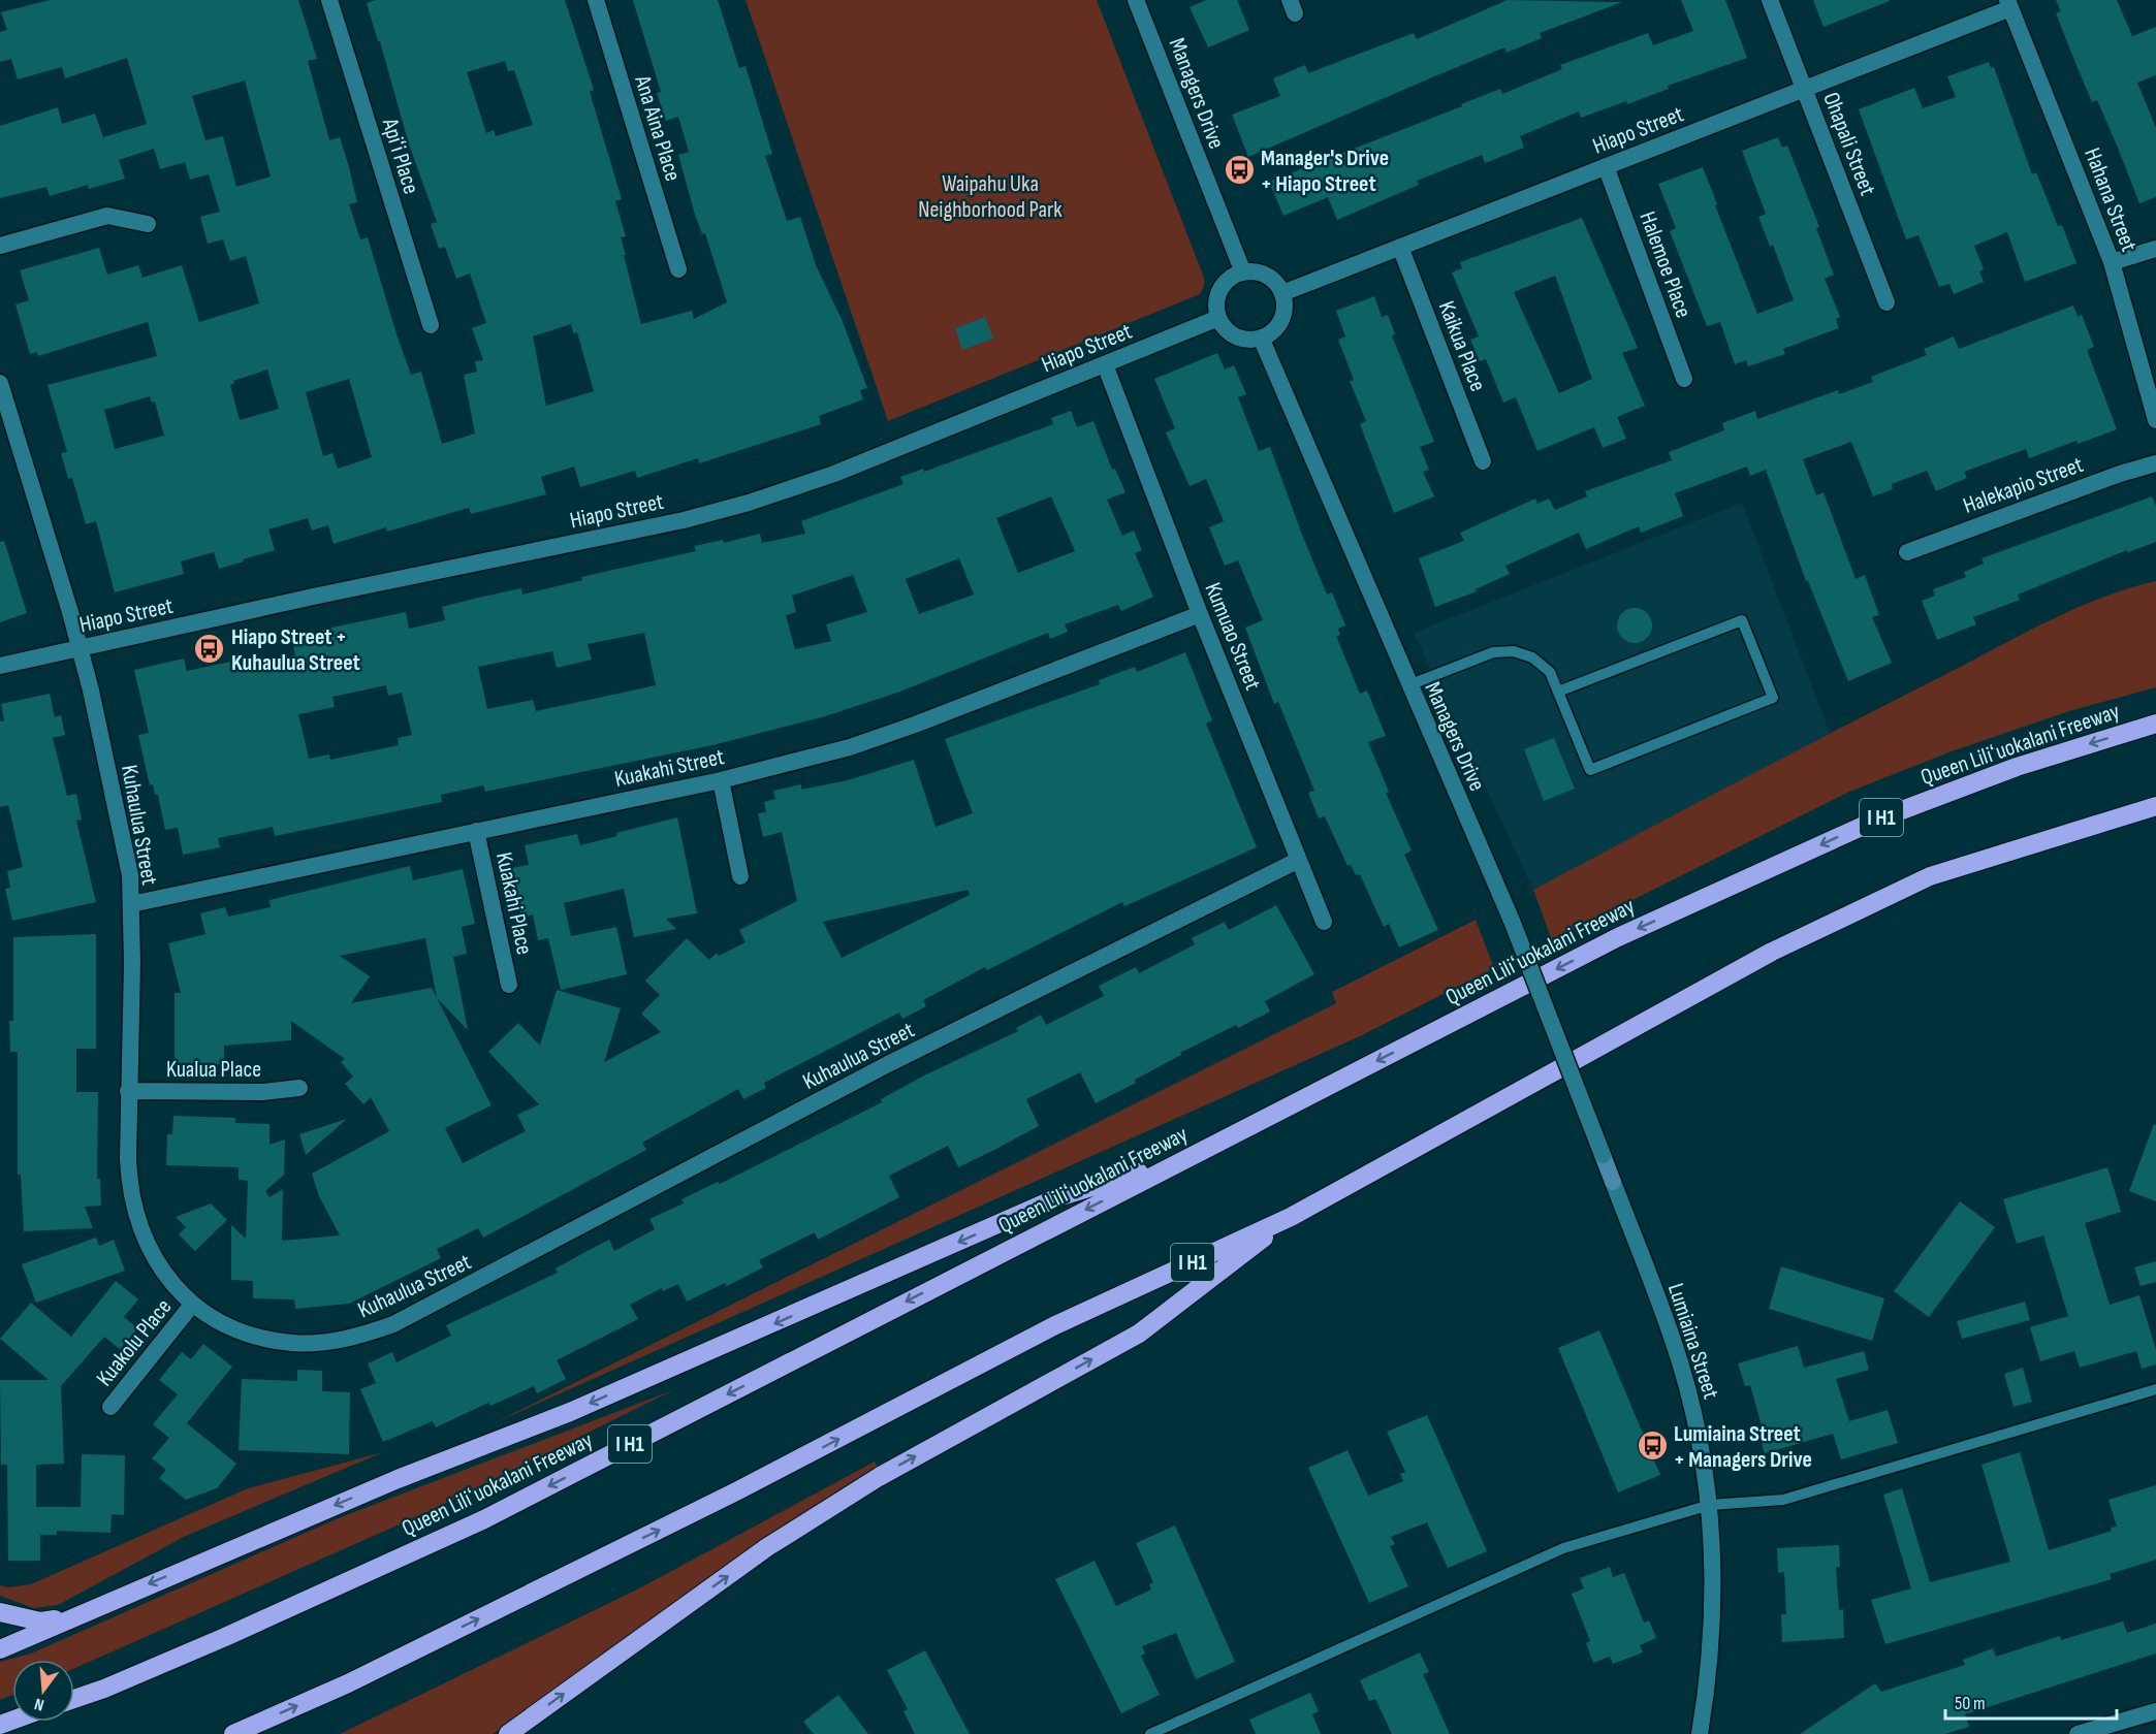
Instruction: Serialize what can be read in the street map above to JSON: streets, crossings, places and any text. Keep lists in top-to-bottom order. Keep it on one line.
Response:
{"streets":{"highway":["Queen Liliʻuokalani Freeway","I H1"],"main road":["Lumiaina Street"],"street":["Managers Drive","Ana Aina Place","Hiapo Street","Ohapali Street","Apiʻi Place","Hahana Street","Halemoe Place","Kaikua Place","Halekapio Street","Kumuao Street","Kuakahi Street","Kuhaulua Street","Kuakahi Place","Kualua Place","Kuakolu Place"]},"crossings":[["Managers Drive","Hiapo Street"],["Managers Drive","Lumiaina Street"],["Hiapo Street","Ohapali Street"],["Hiapo Street","Hahana Street"],["Hiapo Street","Halemoe Place"],["Hiapo Street","Kaikua Place"],["Hiapo Street","Kumuao Street"],["Hiapo Street","Kuhaulua Street"],["Kumuao Street","Kuakahi Street"],["Kumuao Street","Kuhaulua Street"],["Kuakahi Street","Kuhaulua Street"],["Kuakahi Street","Kuakahi Place"],["Kuhaulua Street","Kualua Place"],["Kuhaulua Street","Kuakolu Place"]],"parks":["Waipahu Uka Neighborhood Park"],"places":{"bus stop":["Manager's Drive + Hiapo Street","Hiapo Street + Kuhaulua Street","Lumiaina Street + Managers Drive"]},"scale_bar":"50 m","north":"bottom"}
